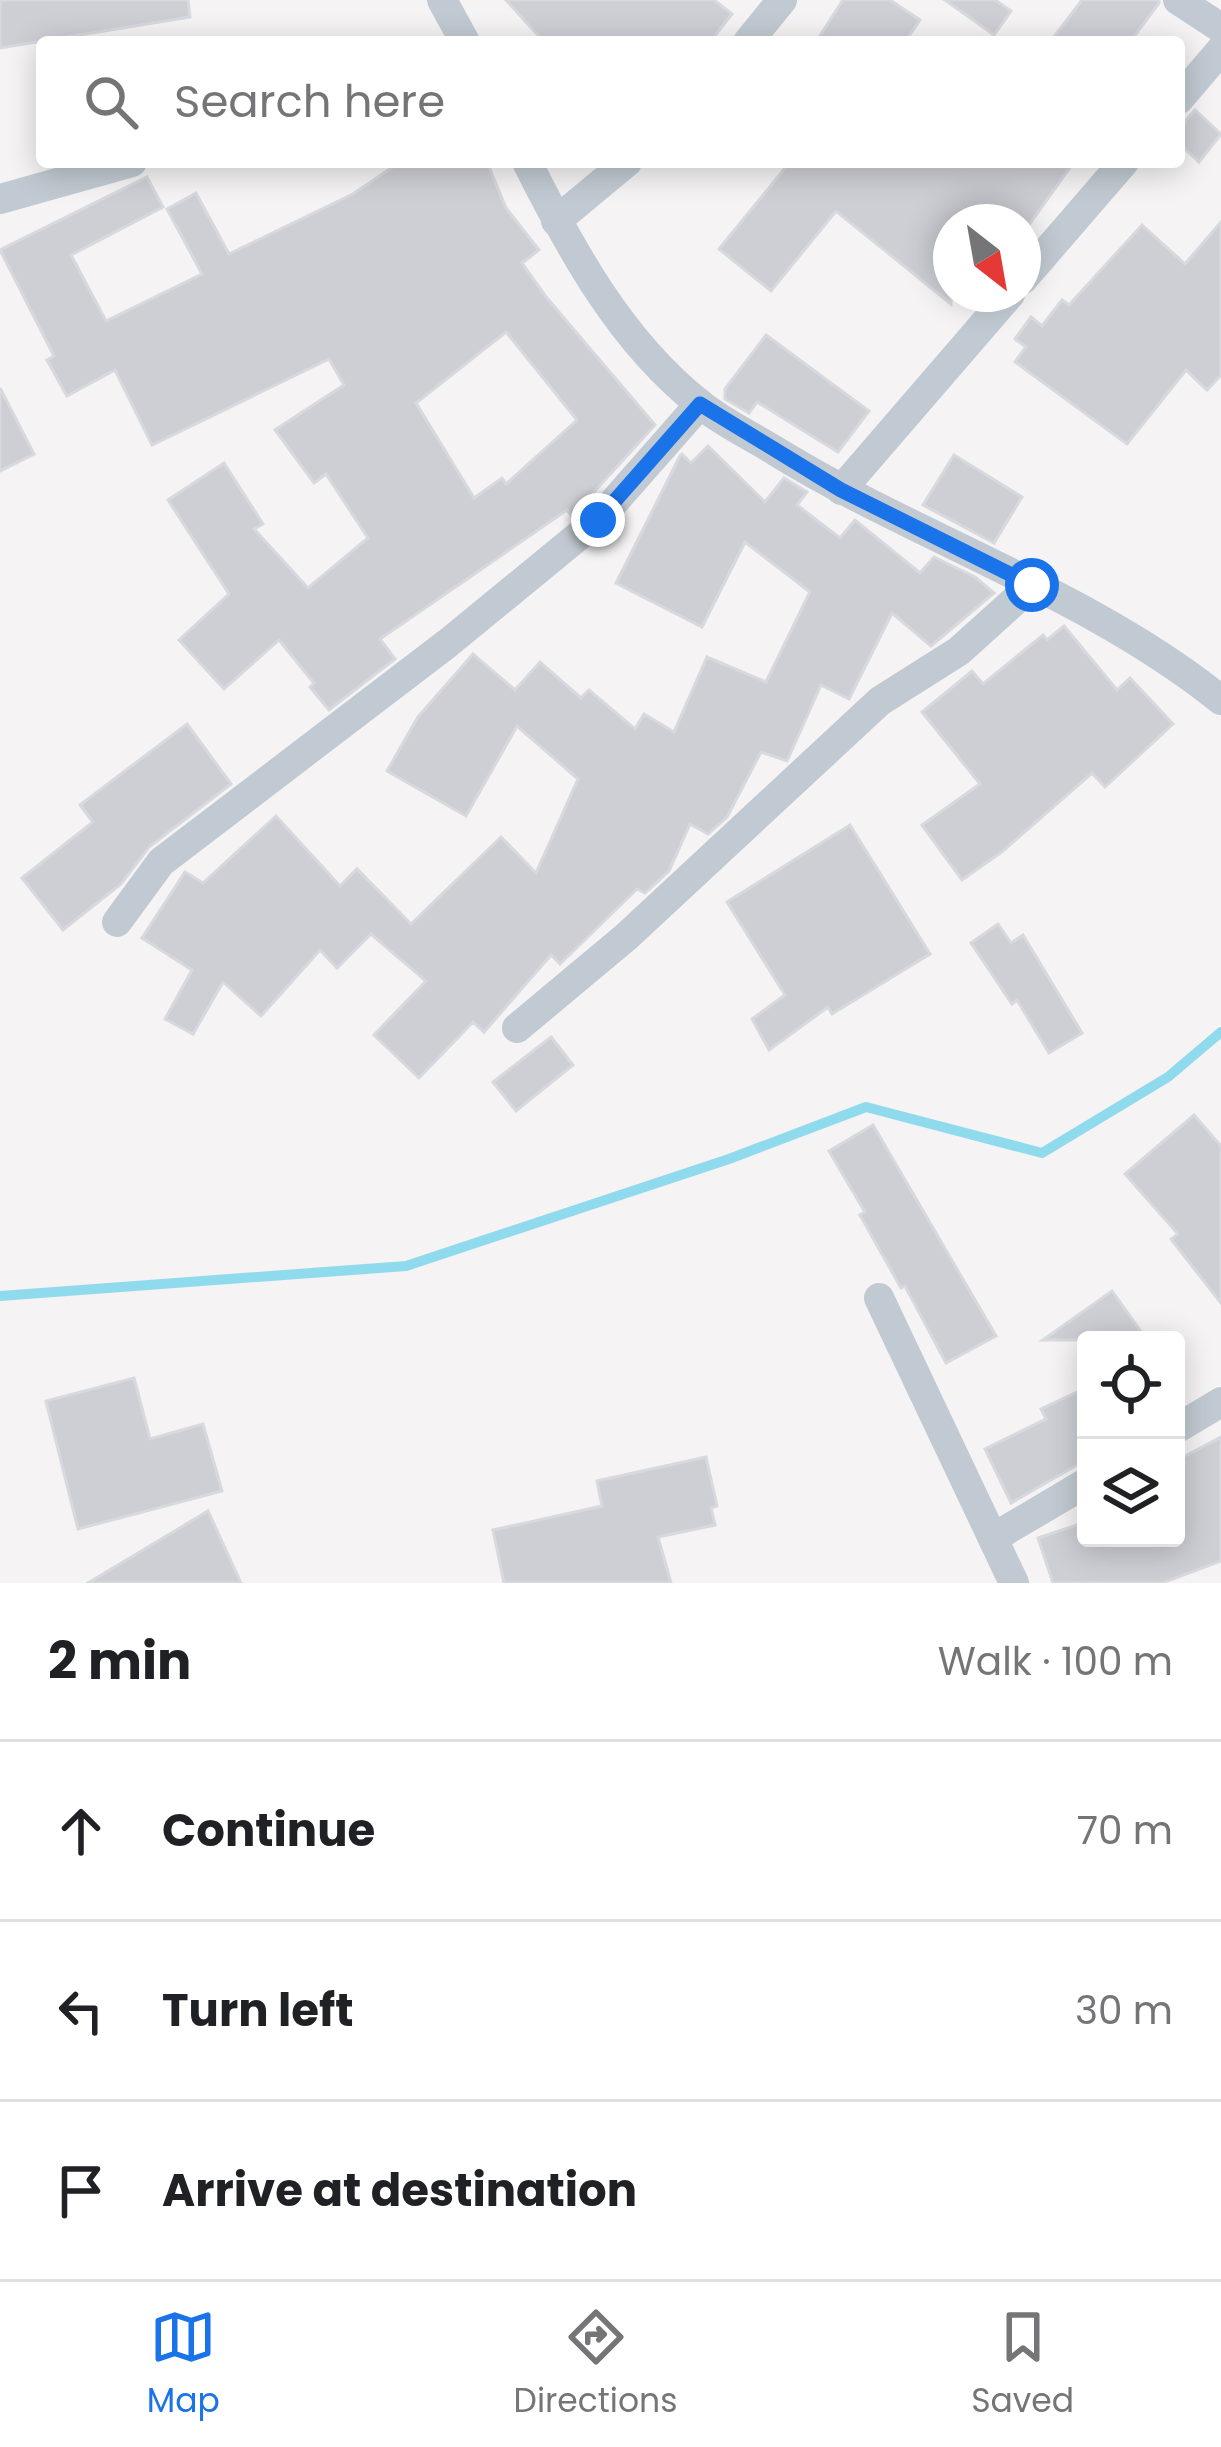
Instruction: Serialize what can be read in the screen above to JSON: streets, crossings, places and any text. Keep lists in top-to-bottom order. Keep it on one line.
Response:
{"north":"bottom right","page":{"search":"Search here","heading":["2 min","Walk · 100 m"],"list":[["Continue","70 m"],["Turn left","30 m"],"Arrive at destination"],"nav":["Map","Directions","Saved"]}}
